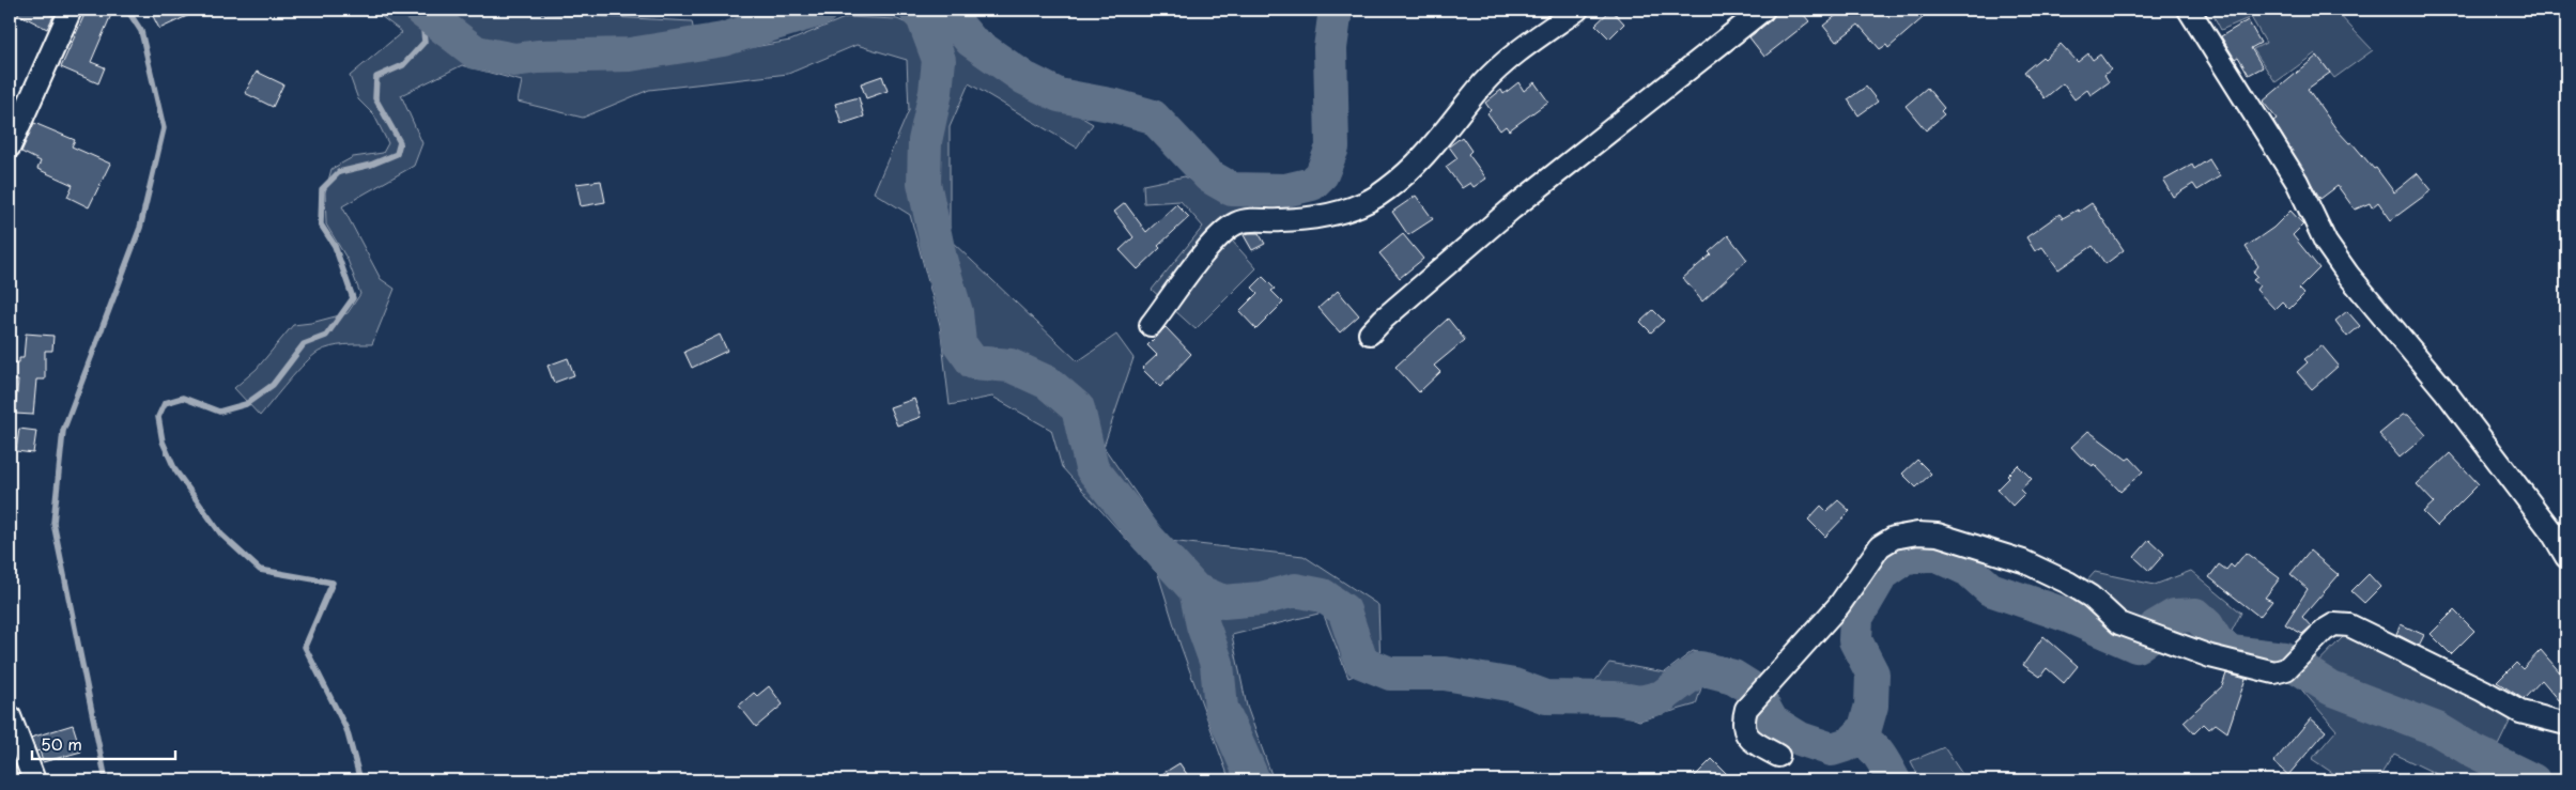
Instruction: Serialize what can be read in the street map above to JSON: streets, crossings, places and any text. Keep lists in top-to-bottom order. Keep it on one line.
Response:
{"scale_bar":"50 m"}
